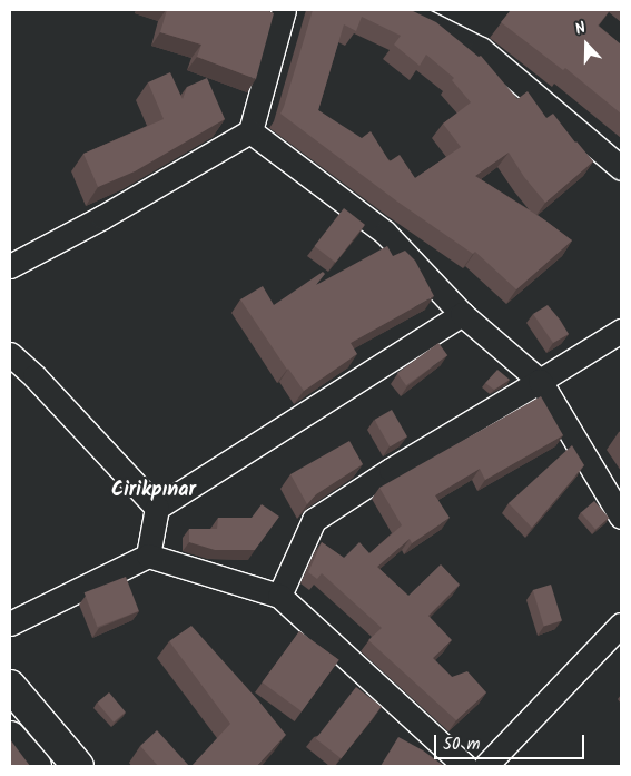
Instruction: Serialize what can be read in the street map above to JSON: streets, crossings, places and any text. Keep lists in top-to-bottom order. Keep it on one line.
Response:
{"districts":["Cirikpınar"],"scale_bar":"50 m","north":"top"}
